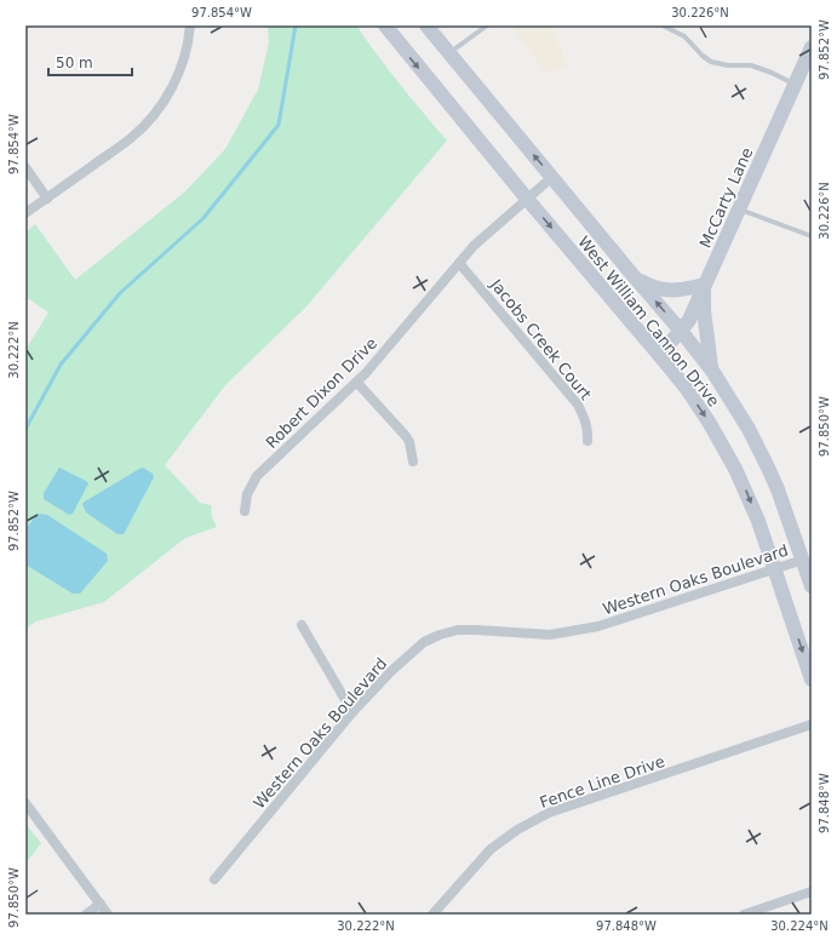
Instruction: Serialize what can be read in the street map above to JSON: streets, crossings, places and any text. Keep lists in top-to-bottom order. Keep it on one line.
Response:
{"streets":{"main road":["McCarty Lane","West William Cannon Drive"],"street":["Jacobs Creek Court","Robert Dixon Drive","Western Oaks Boulevard","Fence Line Drive"]},"crossings":[["McCarty Lane","West William Cannon Drive"],["West William Cannon Drive","Robert Dixon Drive"],["West William Cannon Drive","Western Oaks Boulevard"],["Jacobs Creek Court","Robert Dixon Drive"]],"scale_bar":"50 m","coordinates":["97.854°W","30.226°N","97.852°W","30.222°N","97.850°W","97.848°W","30.224°N"]}
